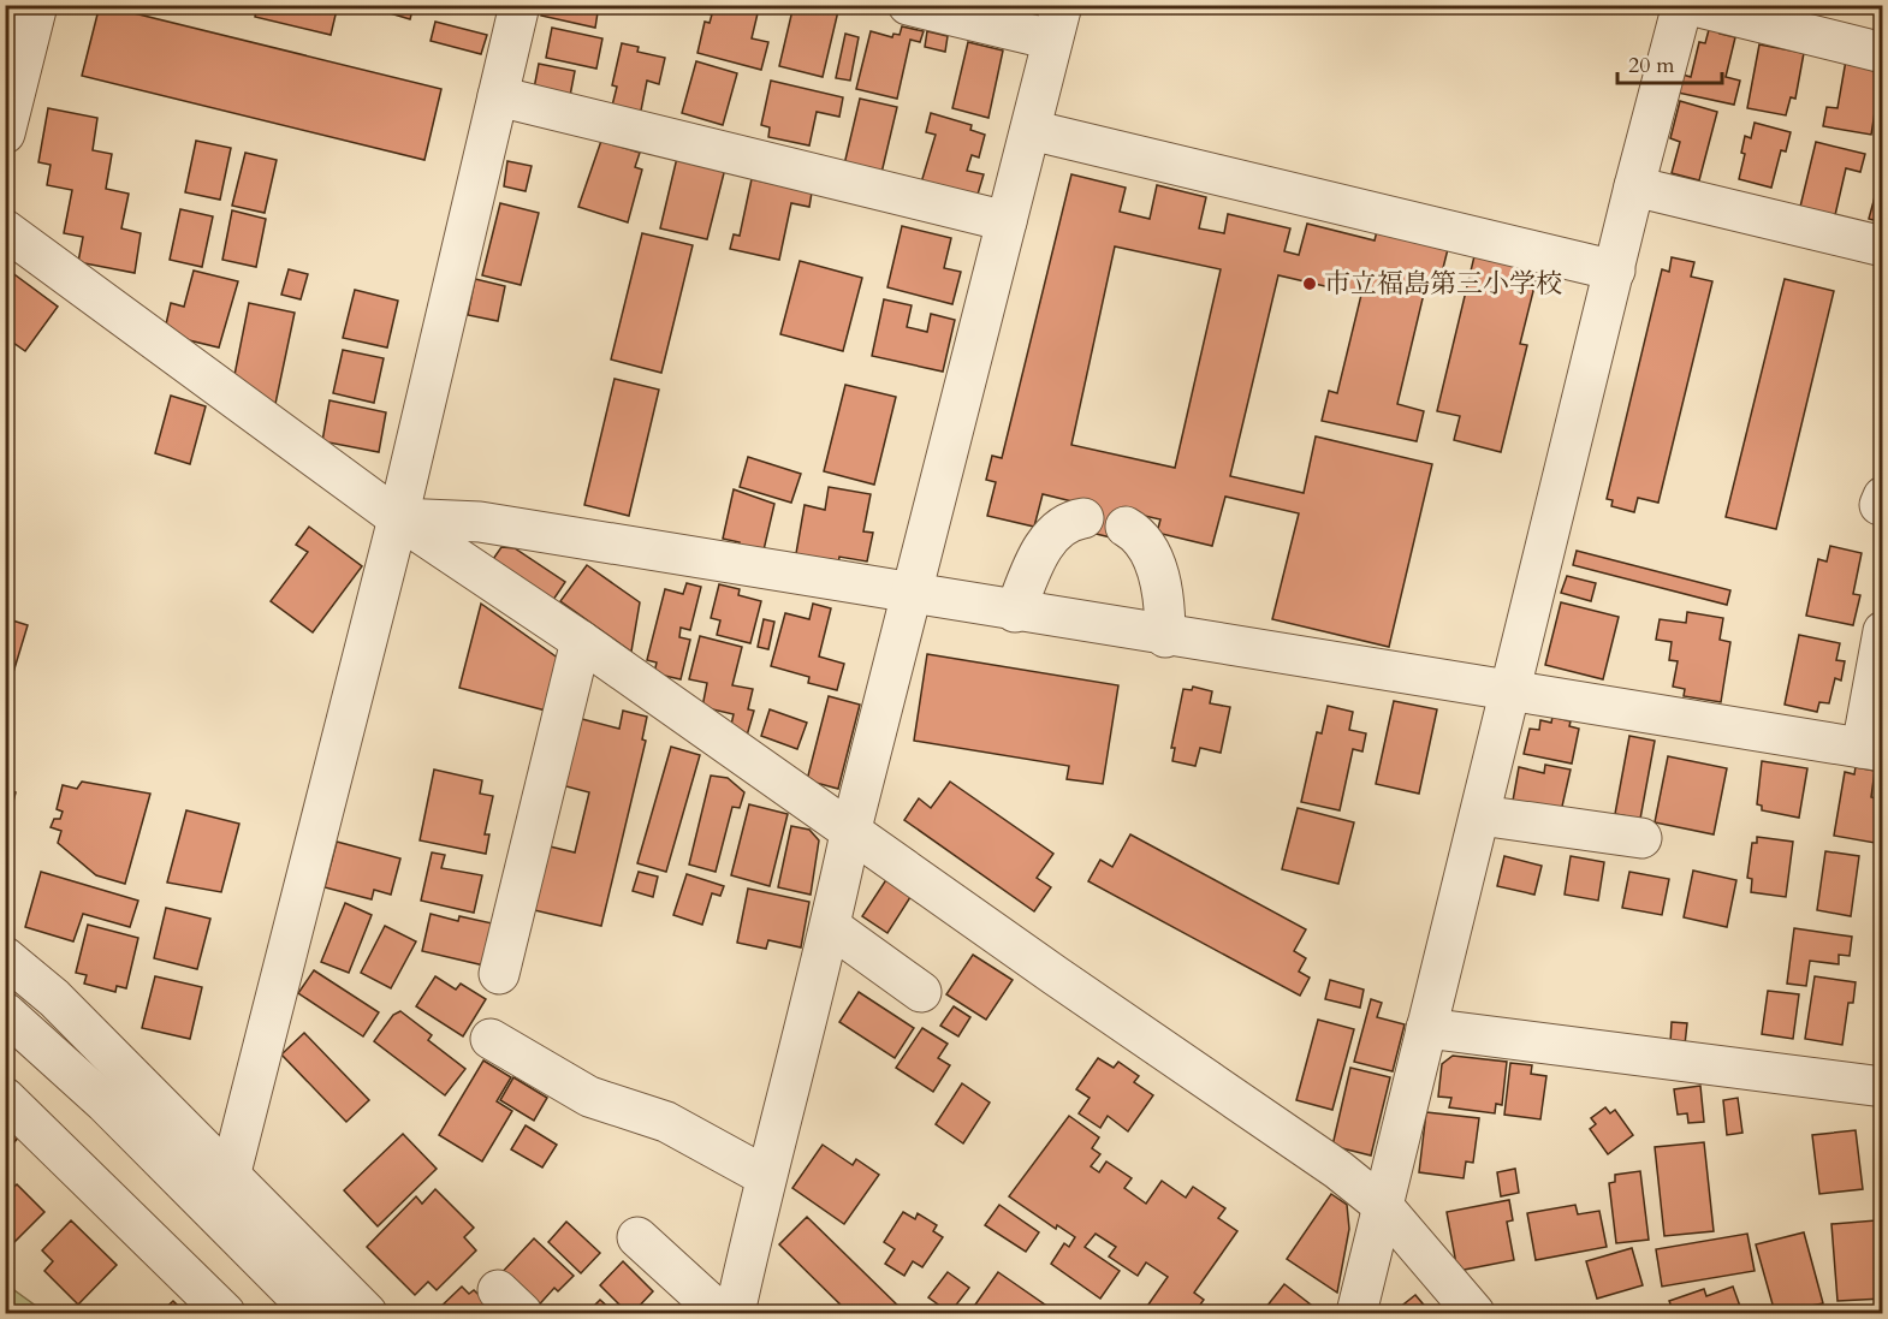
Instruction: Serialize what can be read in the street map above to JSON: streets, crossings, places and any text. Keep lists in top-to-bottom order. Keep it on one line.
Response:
{"places":["市立福島第三小学校"],"scale_bar":"20 m"}
